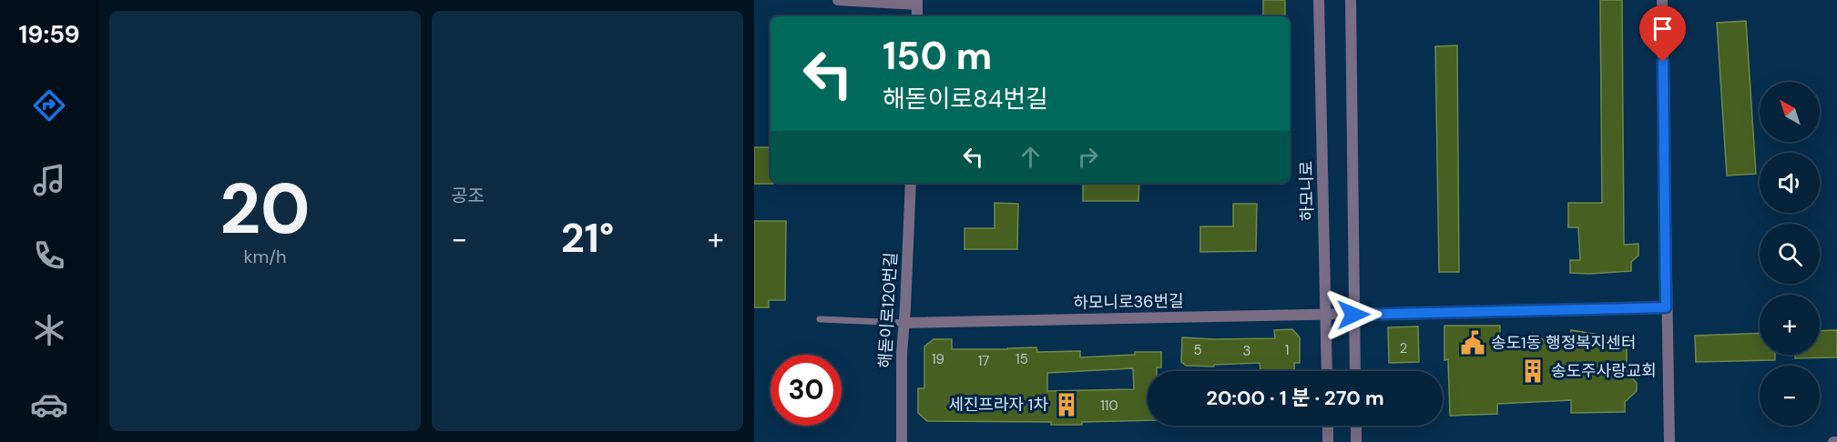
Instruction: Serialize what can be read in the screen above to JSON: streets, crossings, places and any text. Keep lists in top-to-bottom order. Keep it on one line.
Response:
{"streets":{"street":["하모니로","하모니로36번길","해돋이로120번길"]},"crossings":[["하모니로","하모니로36번길"],["하모니로36번길","해돋이로120번길"]],"places":{"public building":["송도1동 행정복지센터"],"building":["송도주사랑교회","세진프라자 1차"]},"house_numbers":["2","5","1","3","19","15","17","110"],"north":"top left","page":{"tabs":"19:59","tile":[["20","km/h"],"공조"],"turn":["150 m","해돋이로84번길"],"map_buttons":["+","−"],"heat":["−","21°","+"],"limit":"30","trip":"20:00 · 1 분 · 270 m"}}
